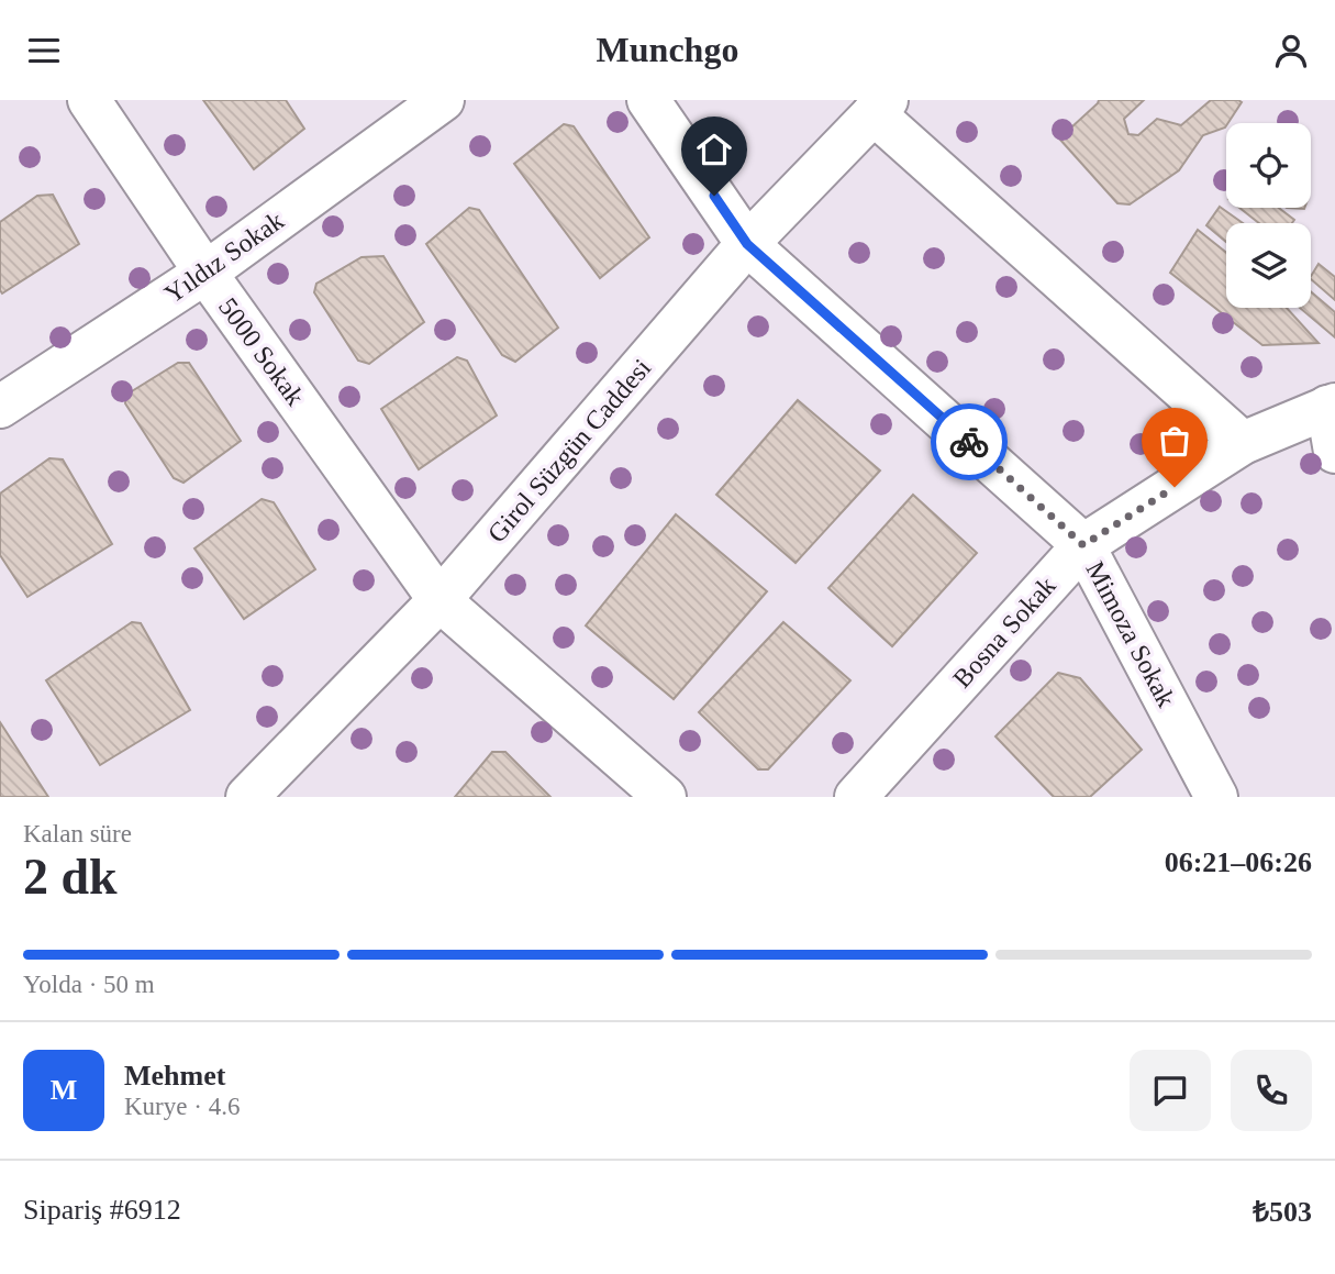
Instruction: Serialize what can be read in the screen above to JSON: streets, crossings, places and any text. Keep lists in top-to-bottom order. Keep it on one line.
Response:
{"streets":{"street":["Yıldız Sokak","5000 Sokak","Girol Süzgün Caddesi","Bosna Sokak","Mimoza Sokak"]},"crossings":[["Yıldız Sokak","5000 Sokak"],["5000 Sokak","Girol Süzgün Caddesi"],["Girol Süzgün Caddesi","Mimoza Sokak"],["Bosna Sokak","Mimoza Sokak"]],"page":{"header":"Munchgo","heading":["2 dk","Kalan süre","06:21–06:26"],"panel":["Mehmet","Kurye · 4.6","Sipariş #6912","₺503"],"bar":"Yolda · 50 m","round":"M"}}
